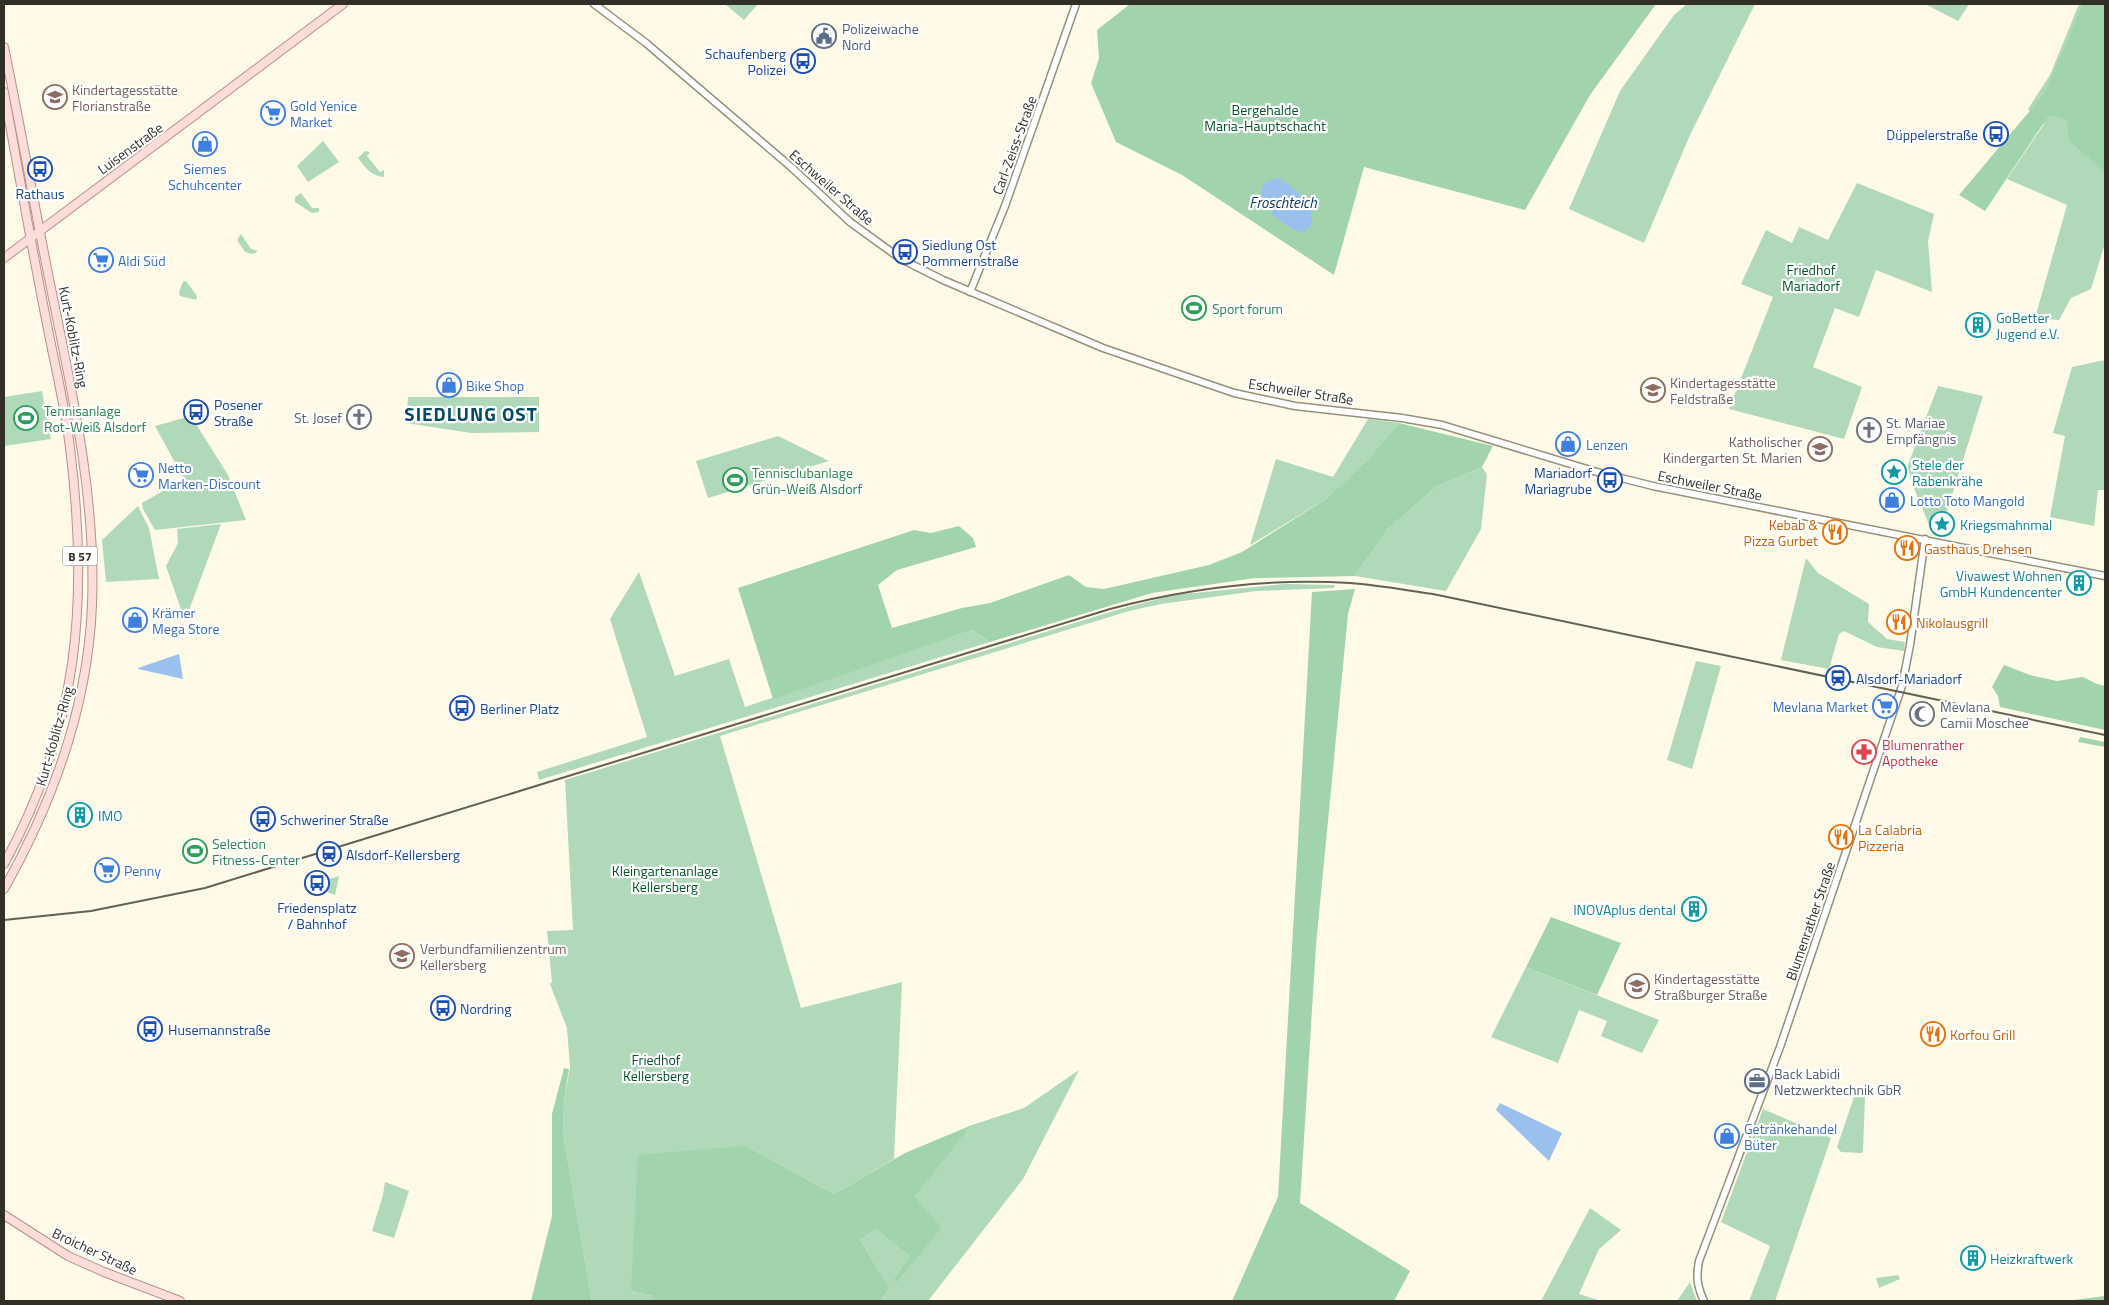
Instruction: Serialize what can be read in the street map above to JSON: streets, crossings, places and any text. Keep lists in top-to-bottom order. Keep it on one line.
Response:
{"streets":{"main road":["Luisenstraße","Kurt-Koblitz-Ring","B 57","Broicher Straße"],"street":["Carl-Zeiss-Straße","Eschweiler Straße","Blumenrather Straße"]},"crossings":[["Carl-Zeiss-Straße","Eschweiler Straße"],["Luisenstraße","Kurt-Koblitz-Ring"],["Eschweiler Straße","Blumenrather Straße"]],"districts":["SIEDLUNG OST"],"water":["Froschteich"],"parks":["Bergehalde Maria-Hauptschacht","Friedhof Mariadorf","Kleingartenanlage Kellersberg","Friedhof Kellersberg"],"places":{"public building":["Polizeiwache Nord"],"bus stop":["Schaufenberg Polizei","Düppelerstraße","Rathaus","Siedlung Ost Pommernstraße","Posener Straße","Mariadorf Mariagrube","Berliner Platz","Schweriner Straße","Friedensplatz / Bahnhof","Nordring","Husemannstraße"],"school or university":["Kindertagesstätte Florianstraße","Kindertagesstätte Feldstraße","Katholischer Kindergarten St. Marien","Verbundfamilienzentrum Kellersberg","Kindertagesstätte Straßburger Straße"],"supermarket":["Gold Yenice Market","Aldi Süd","Netto Marken-Discount","Mevlana Market","Penny"],"shop":["Siemes Schuhcenter","Bike Shop","Lenzen","Lotto Toto Mangold","Krämer Mega Store","Getränkehandel Büter"],"sports":["Sport forum","Tennisanlage Rot-Weiß Alsdorf","Tennisclubanlage Grün-Weiß Alsdorf","Selection Fitness-Center"],"building":["GoBetter Jugend e.V.","Vivawest Wohnen GmbH Kundencenter","IMO","INOVAplus dental","Heizkraftwerk"],"church":["St. Josef","St. Mariae Empfängnis"],"place":["Stele der Rabenkrähe","Kriegsmahnmal"],"restaurant":["Kebab & Pizza Gurbet","Gasthaus Drehsen","Nikolausgrill","La Calabria Pizzeria","Korfou Grill"],"station":["Alsdorf-Mariadorf","Alsdorf-Kellersberg"],"mosque":["Mevlana Camii Moschee"],"pharmacy":["Blumenrather Apotheke"],"office":["Back Labidi Netzwerktechnik GbR"]}}
